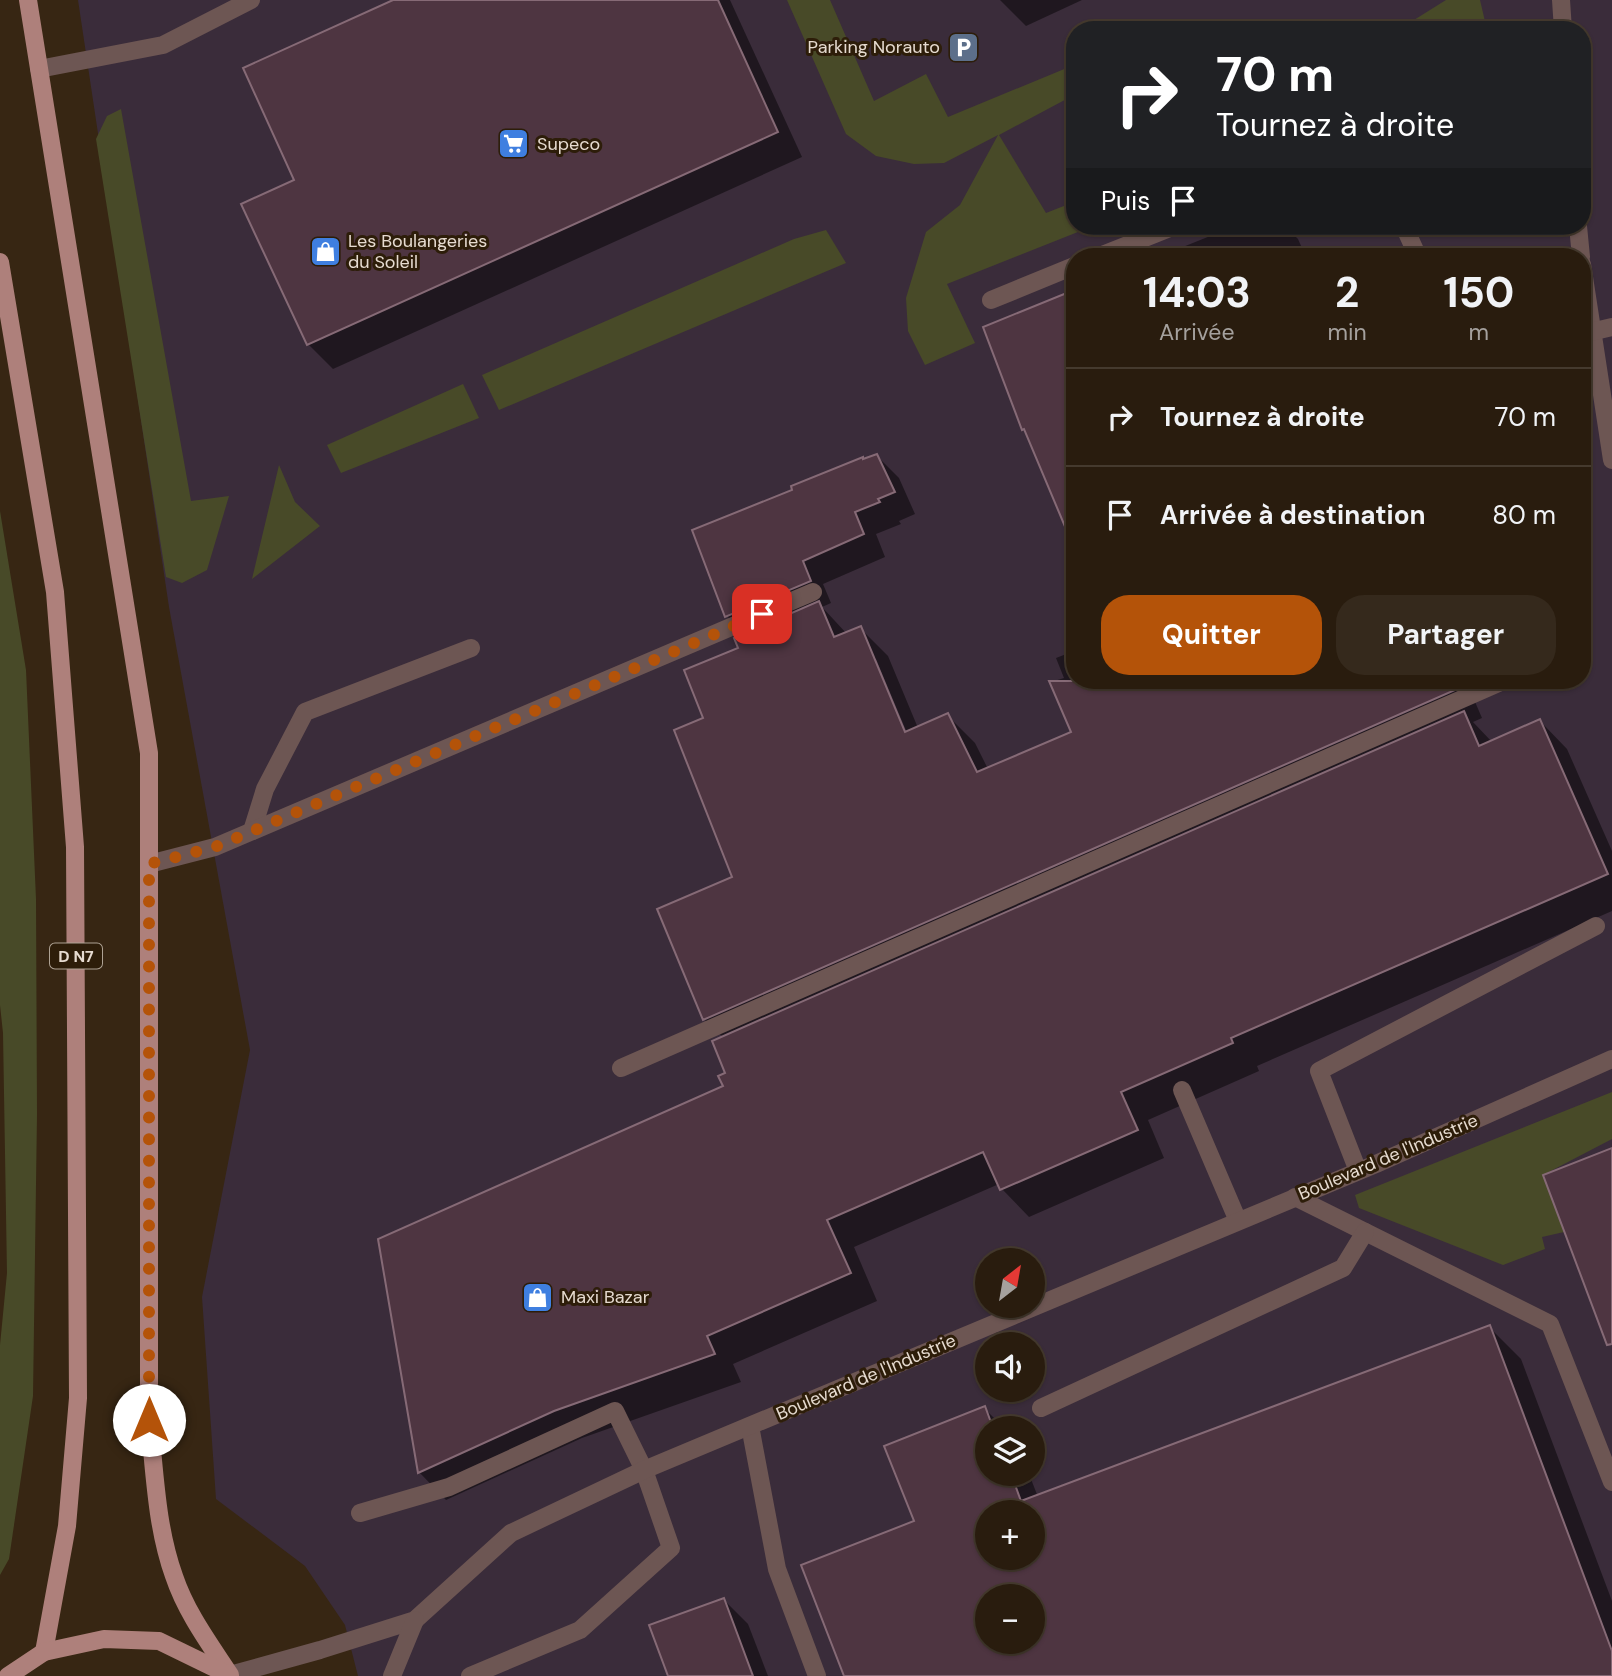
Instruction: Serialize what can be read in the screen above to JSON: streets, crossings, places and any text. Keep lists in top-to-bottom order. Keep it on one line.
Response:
{"streets":{"main road":["D N7"],"street":["Boulevard de l'Industrie"]},"places":{"parking":["Parking Norauto"],"supermarket":["Supeco"],"shop":["Les Boulangeries du Soleil","Maxi Bazar"]},"north":"top right","page":{"turn":["70 m","Tournez à droite"],"then":"Puis","eta":["14:03","Arrivée","2","min","150","m"],"list":[{"name":"Tournez à droite","value":"70 m"},{"name":"Arrivée à destination","value":"80 m"}],"buttons":["Quitter","Partager"],"map_buttons":["+","−"]}}
